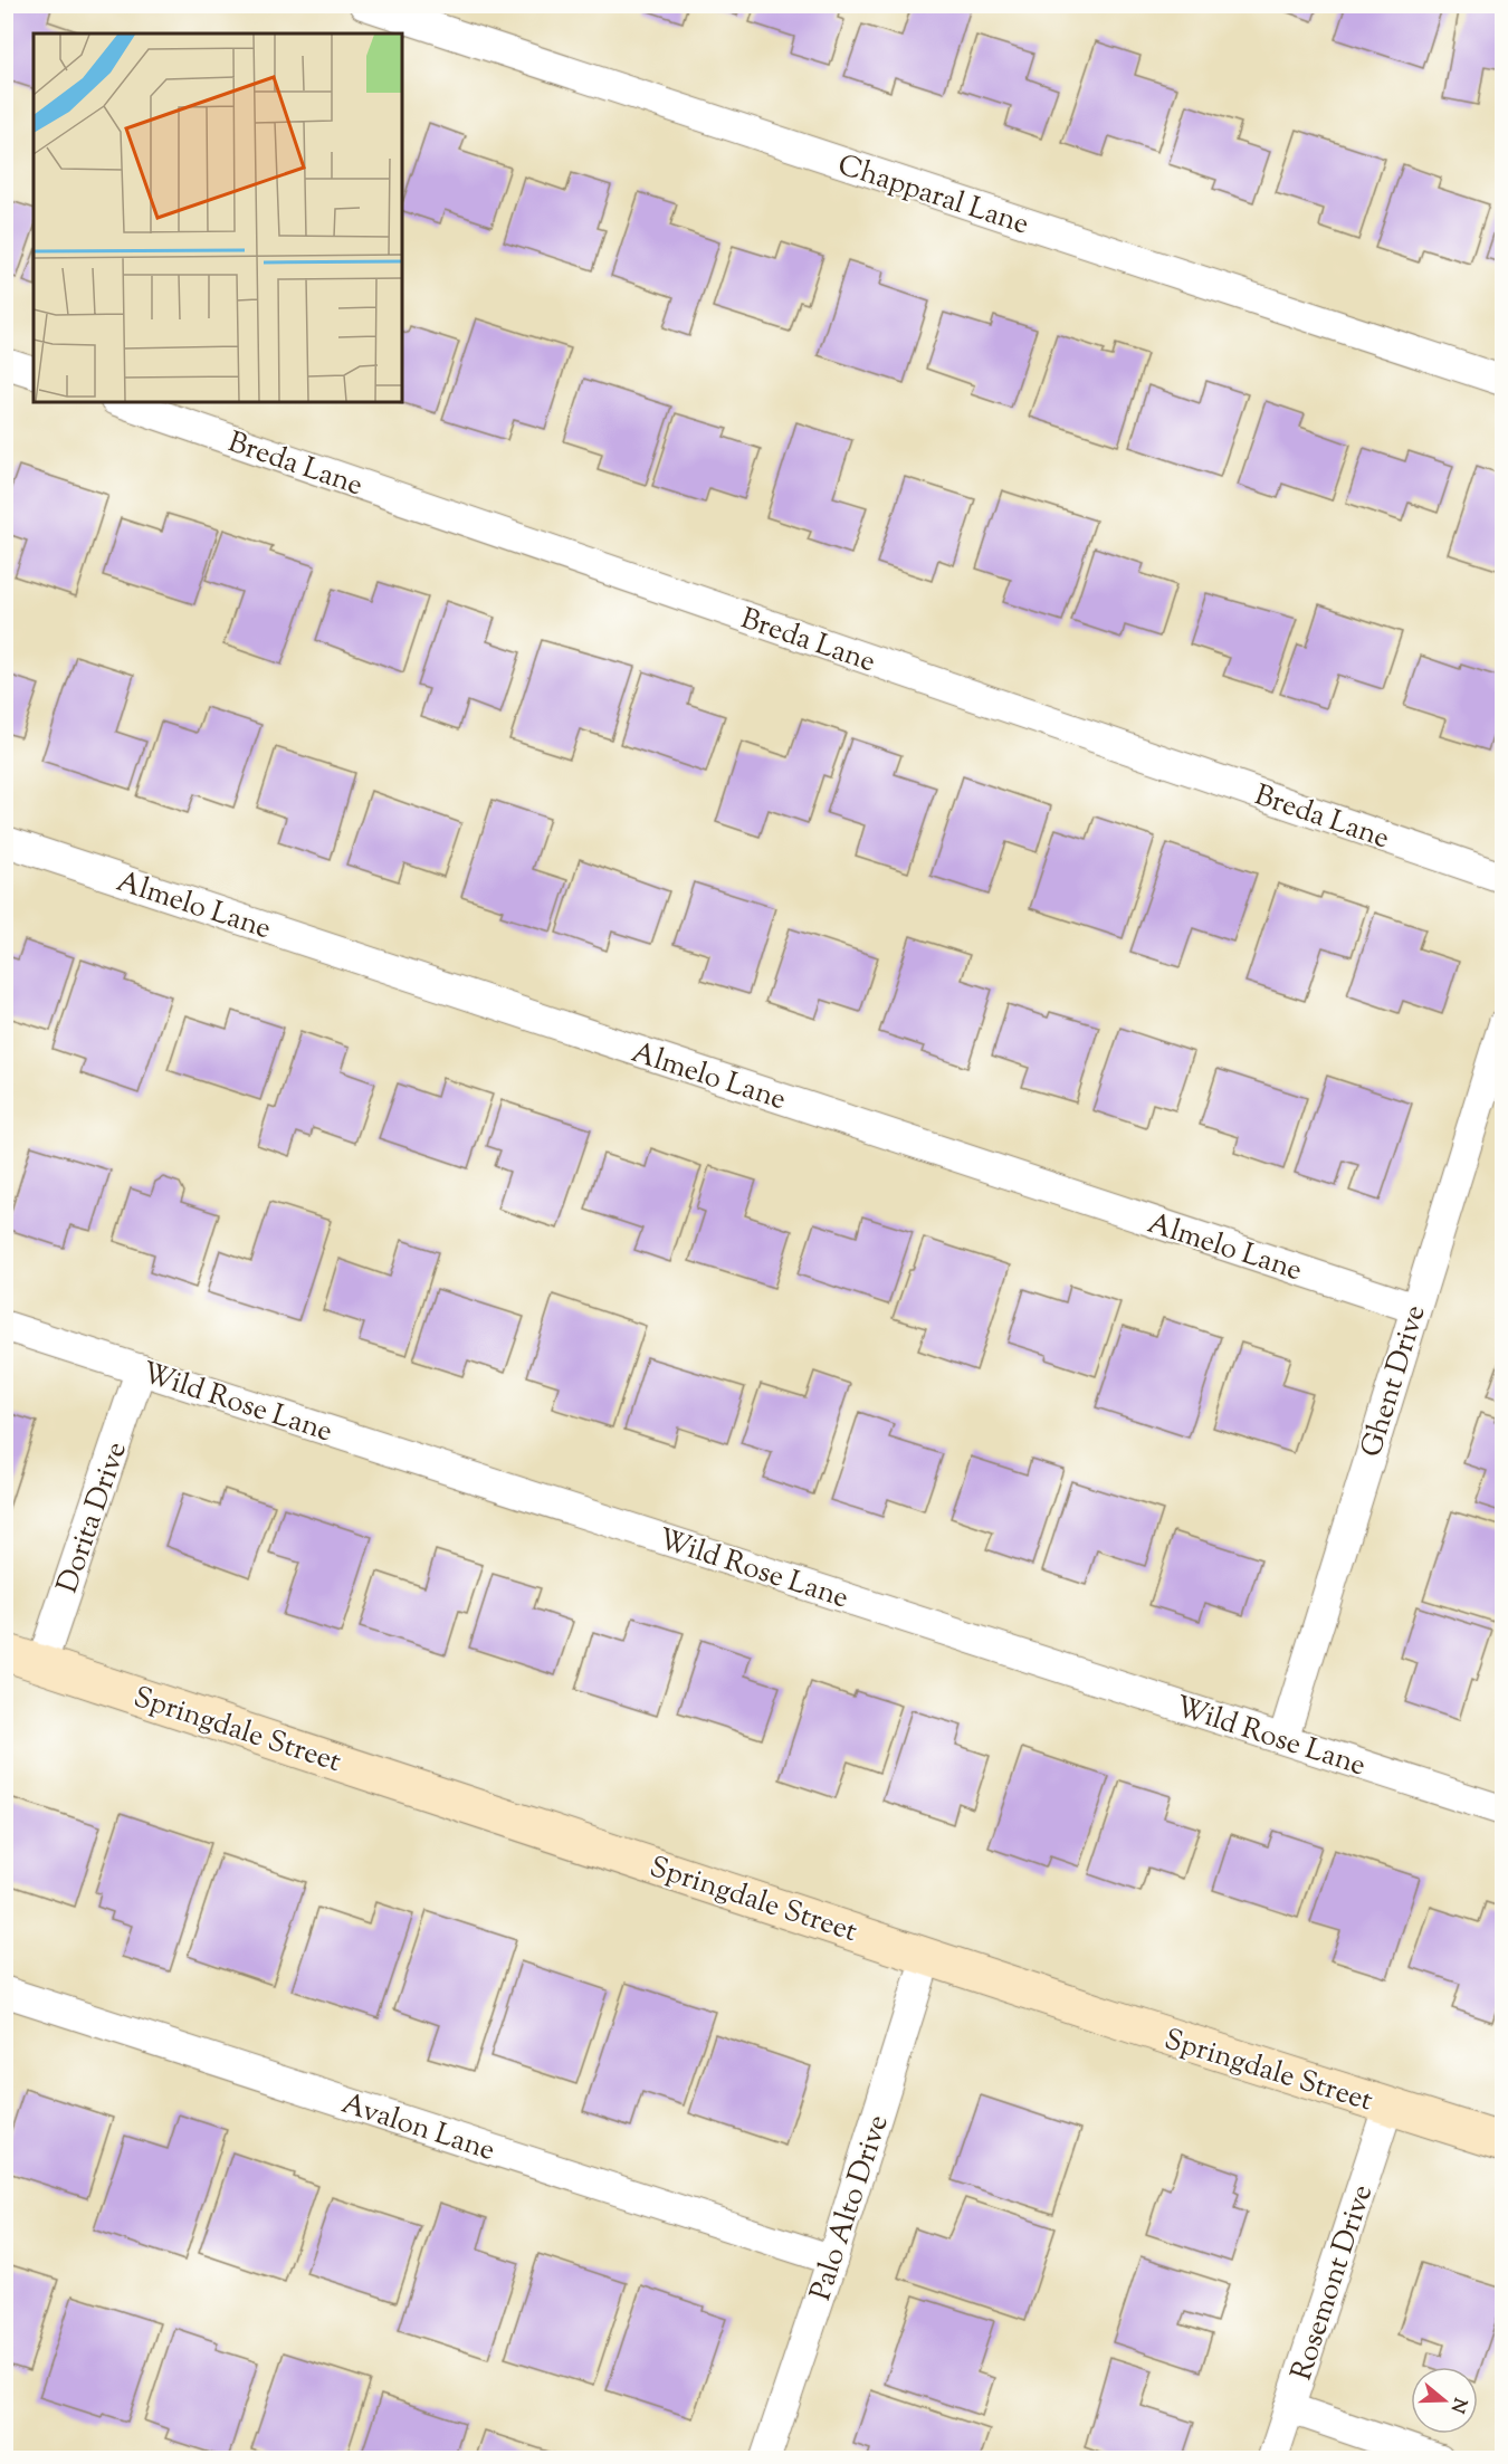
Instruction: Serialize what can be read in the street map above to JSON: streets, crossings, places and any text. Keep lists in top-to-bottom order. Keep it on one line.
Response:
{"streets":{"street":["Chapparal Lane","Breda Lane","Almelo Lane","Ghent Drive","Wild Rose Lane","Dorita Drive","Springdale Street","Avalon Lane","Palo Alto Drive","Rosemont Drive"]},"crossings":[["Almelo Lane","Ghent Drive"],["Ghent Drive","Wild Rose Lane"],["Wild Rose Lane","Dorita Drive"],["Dorita Drive","Springdale Street"],["Springdale Street","Palo Alto Drive"],["Springdale Street","Rosemont Drive"],["Avalon Lane","Palo Alto Drive"]],"north":"right"}
